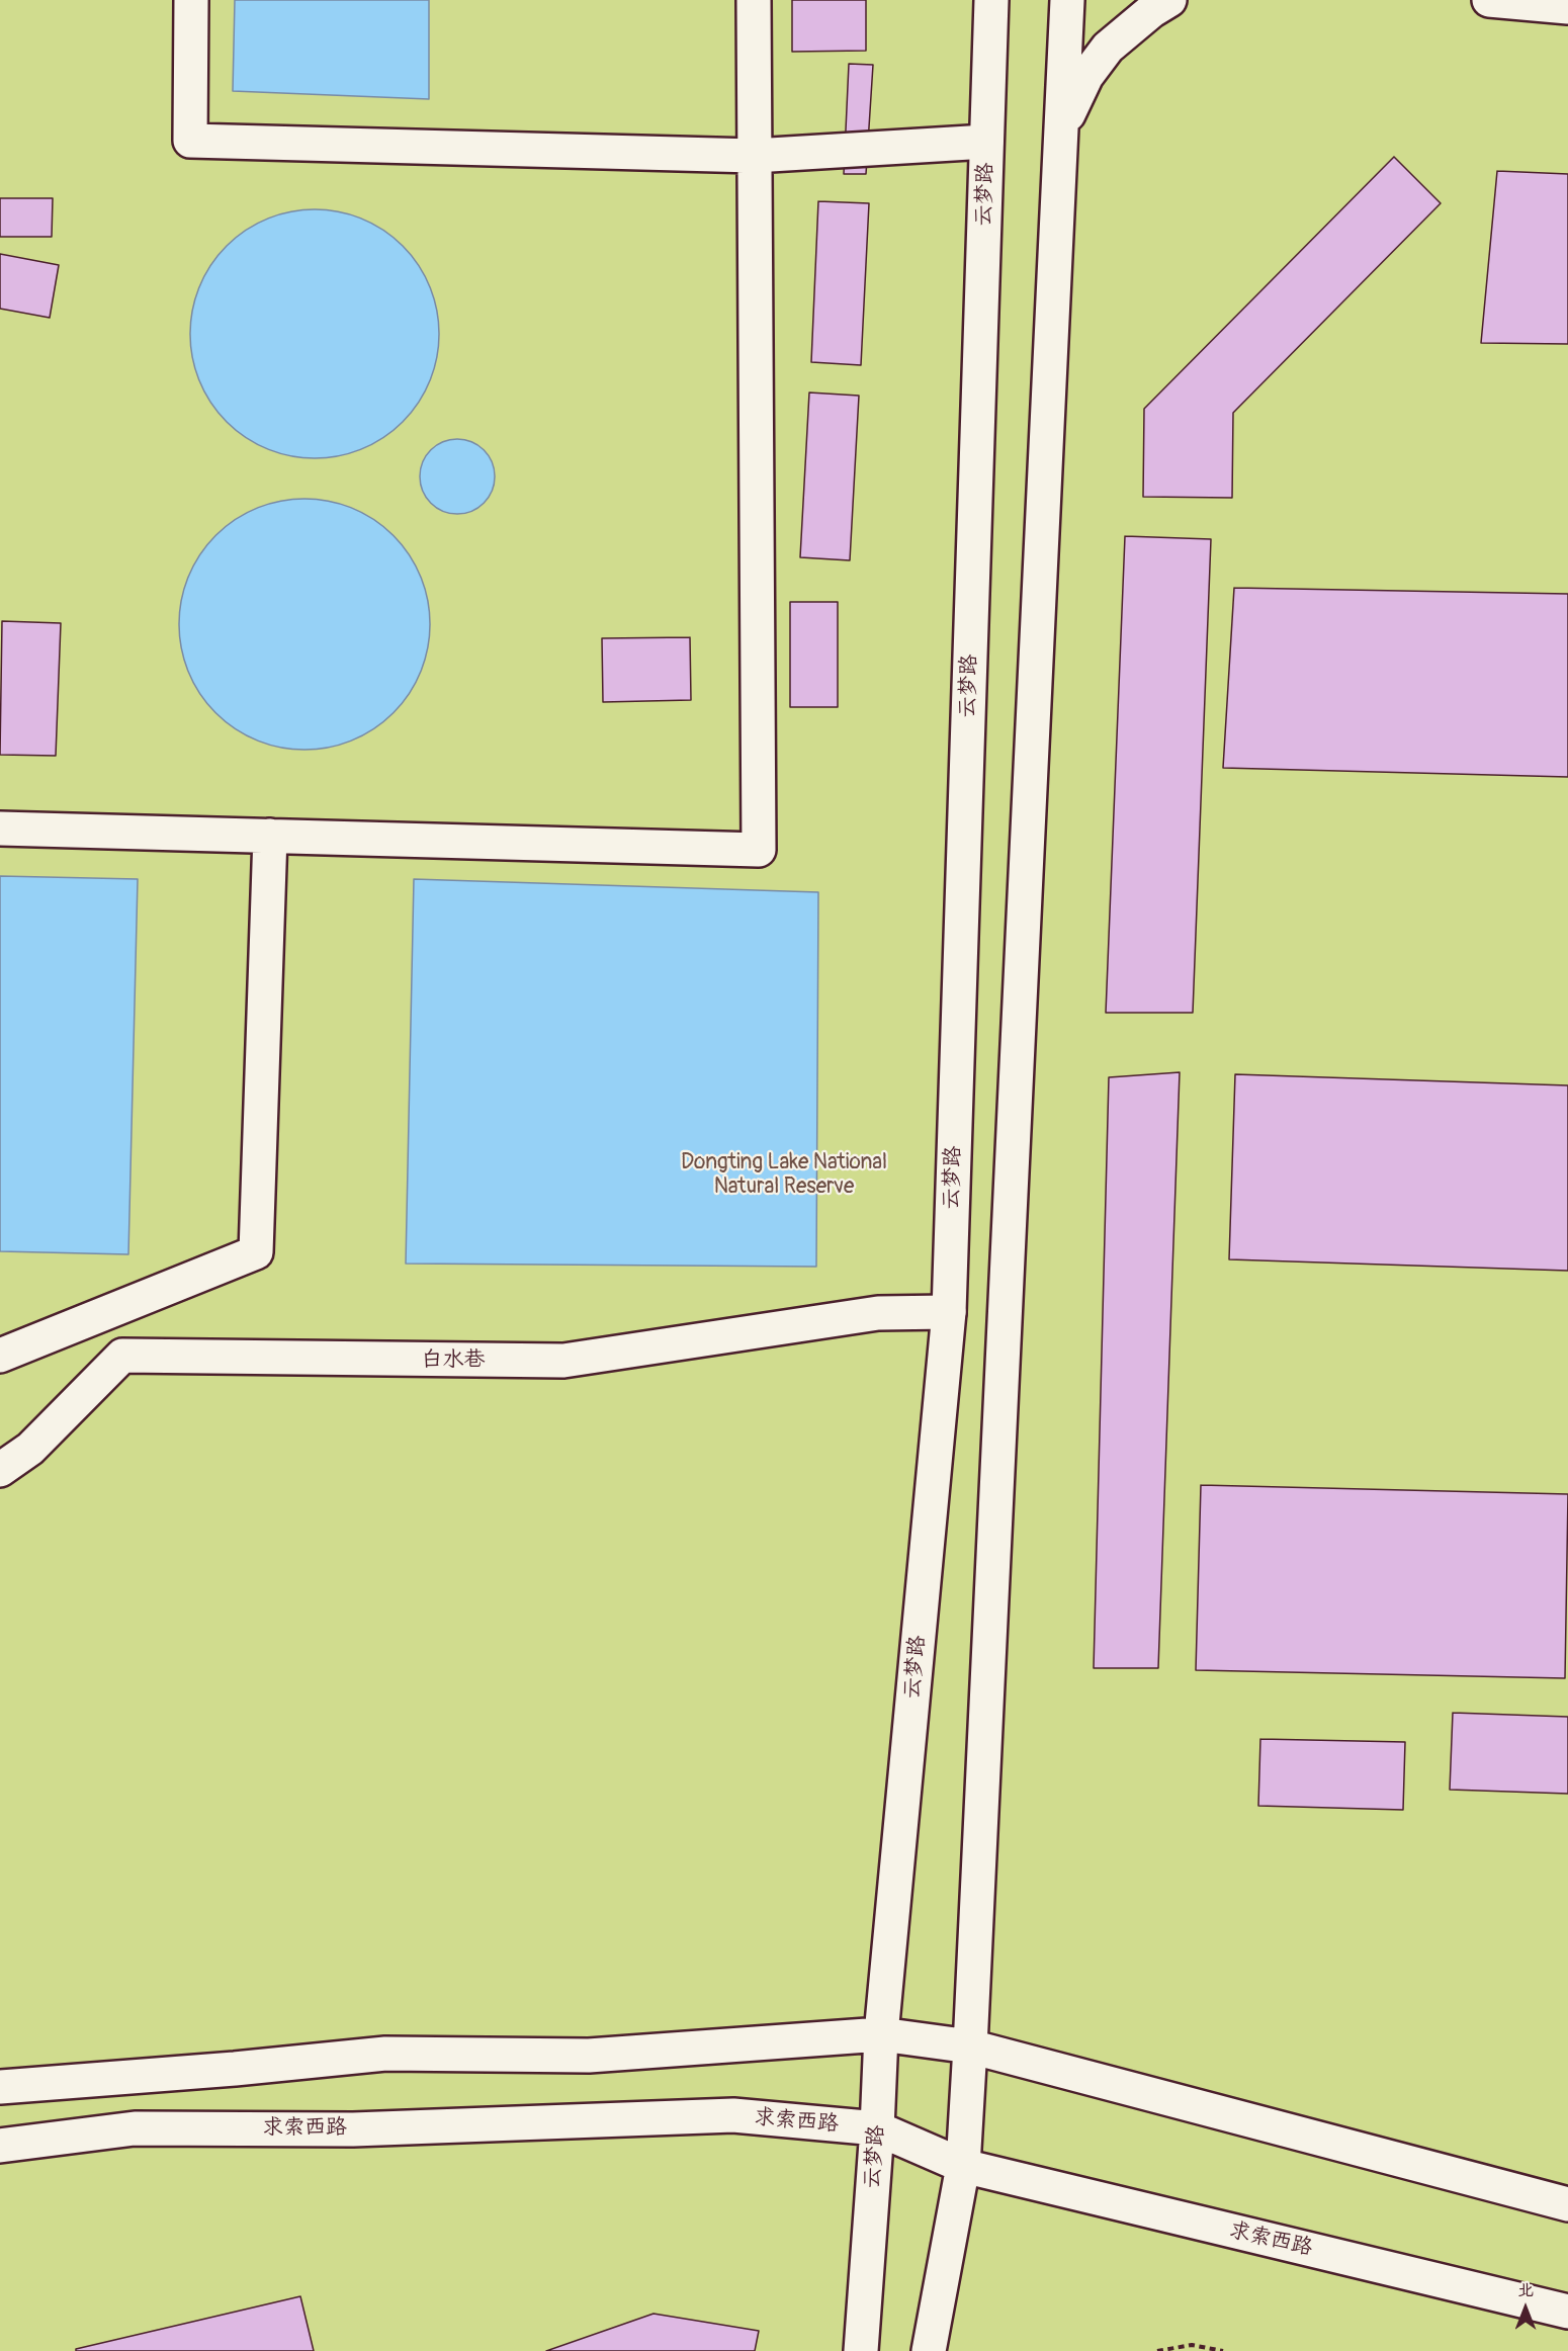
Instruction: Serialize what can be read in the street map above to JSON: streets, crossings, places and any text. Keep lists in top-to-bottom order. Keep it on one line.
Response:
{"streets":{"main road":["云梦路","白水巷","求索西路"]},"crossings":[["云梦路","白水巷"],["云梦路","求索西路"]],"parks":["Dongting Lake National Natural Reserve"],"north":"top"}
